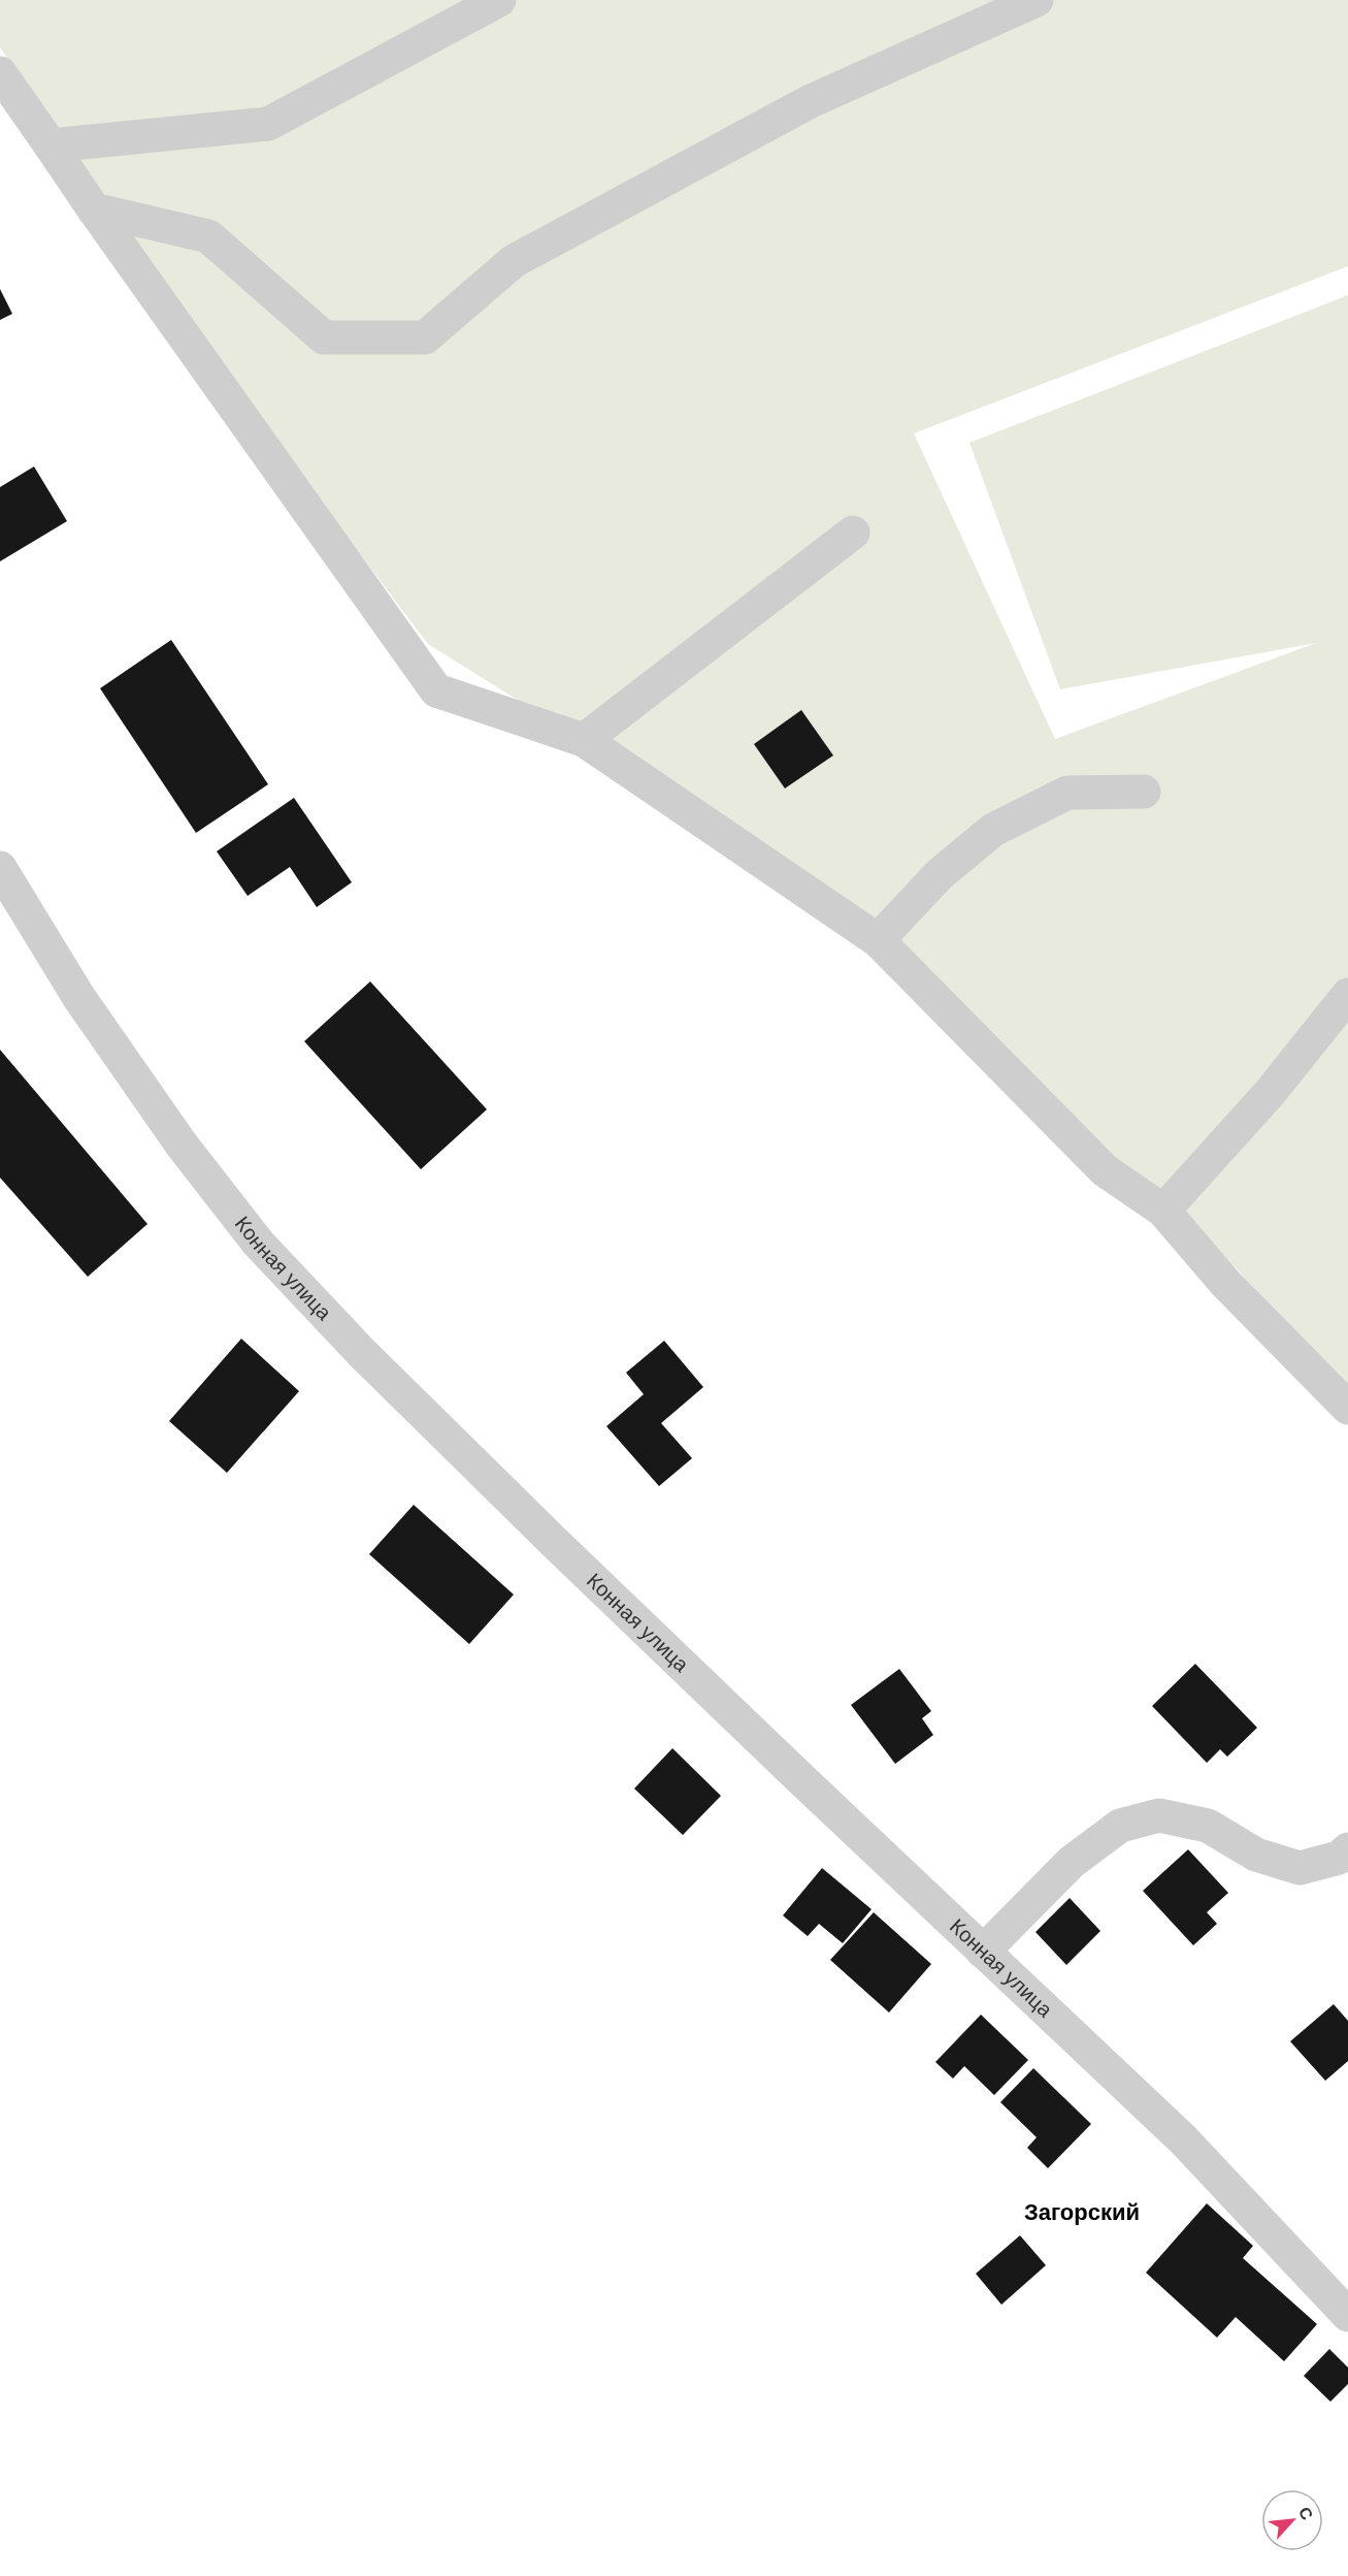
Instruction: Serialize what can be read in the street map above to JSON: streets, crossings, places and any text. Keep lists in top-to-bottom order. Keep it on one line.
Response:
{"streets":{"street":["Конная улица"]},"districts":["Загорский"],"north":"top right"}
